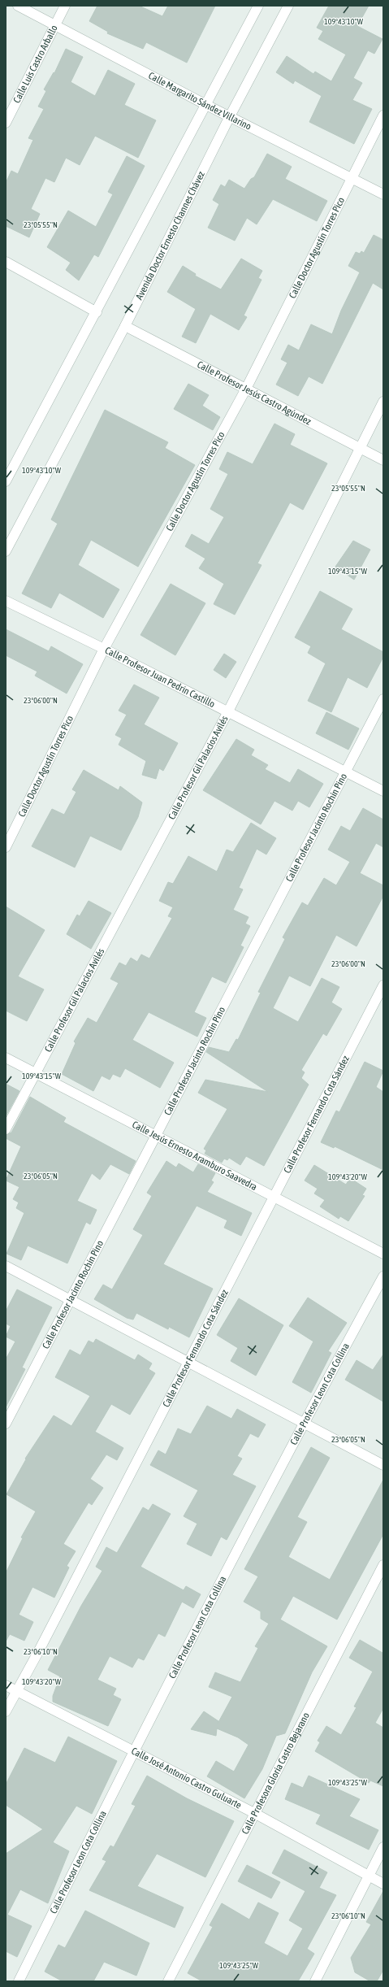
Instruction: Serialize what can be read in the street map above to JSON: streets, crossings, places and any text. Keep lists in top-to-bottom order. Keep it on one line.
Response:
{"streets":{"street":["Calle Luis Castro Arballo","Calle Margarito Sández Villarino","Avenida Doctor Ernesto Channes Chávez","Calle Doctor Agustín Torres Pico","Calle Profesor Jesús Castro Agúndez","Calle Profesor Juan Pedrin Castillo","Calle Profesor Gil Palacios Avilés","Calle Profesor Jacinto Rochin Pino","Calle Profesor Fernando Cota Sández","Calle Jesús Ernesto Aramburo Saavedra","Calle Profesor Leon Cota Collina","Calle Profesora Gloria Castro Bejarano","Calle José Antonio Castro Guluarte"]},"crossings":[["Calle Luis Castro Arballo","Calle Margarito Sández Villarino"],["Calle Margarito Sández Villarino","Avenida Doctor Ernesto Channes Chávez"],["Calle Margarito Sández Villarino","Calle Doctor Agustín Torres Pico"],["Avenida Doctor Ernesto Channes Chávez","Calle Profesor Jesús Castro Agúndez"],["Calle Doctor Agustín Torres Pico","Calle Profesor Jesús Castro Agúndez"],["Calle Doctor Agustín Torres Pico","Calle Profesor Juan Pedrin Castillo"],["Calle Profesor Jesús Castro Agúndez","Calle Profesor Gil Palacios Avilés"],["Calle Profesor Juan Pedrin Castillo","Calle Profesor Gil Palacios Avilés"],["Calle Profesor Juan Pedrin Castillo","Calle Profesor Jacinto Rochin Pino"],["Calle Profesor Gil Palacios Avilés","Calle Jesús Ernesto Aramburo Saavedra"],["Calle Profesor Jacinto Rochin Pino","Calle Jesús Ernesto Aramburo Saavedra"],["Calle Profesor Fernando Cota Sández","Calle Jesús Ernesto Aramburo Saavedra"],["Calle Profesor Fernando Cota Sández","Calle José Antonio Castro Guluarte"],["Calle Profesor Leon Cota Collina","Calle José Antonio Castro Guluarte"],["Calle Profesora Gloria Castro Bejarano","Calle José Antonio Castro Guluarte"]],"coordinates":["109°43'10\"W","23°05'55\"N","109°43'15\"W","23°06'00\"N","23°06'05\"N","109°43'20\"W","23°06'10\"N","109°43'25\"W"]}
